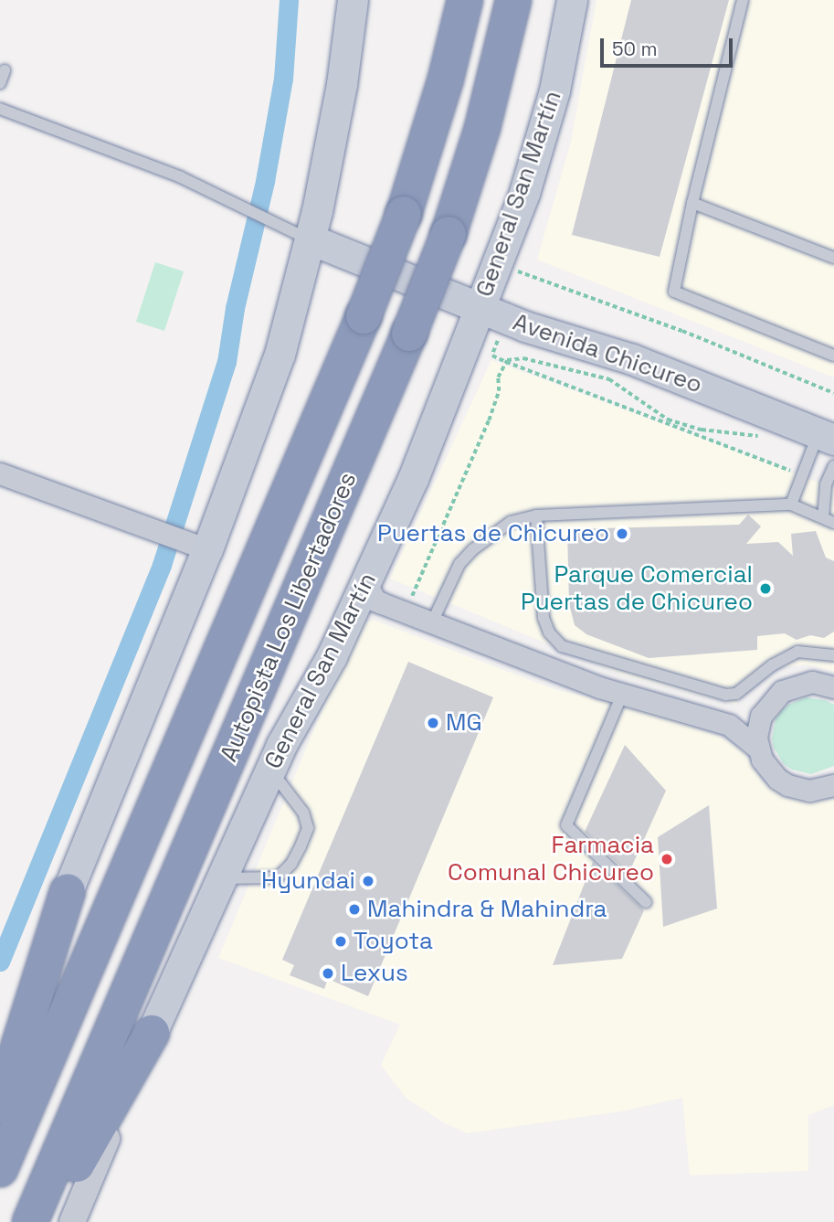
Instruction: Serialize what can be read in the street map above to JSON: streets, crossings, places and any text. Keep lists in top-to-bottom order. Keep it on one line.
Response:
{"streets":{"highway":["Autopista Los Libertadores"],"main road":["General San Martín","Avenida Chicureo"]},"crossings":[["General San Martín","Avenida Chicureo"]],"places":["Puertas de Chicureo","Parque Comercial Puertas de Chicureo","MG","Farmacia Comunal Chicureo","Hyundai","Mahindra & Mahindra","Toyota","Lexus"],"scale_bar":"50 m"}
